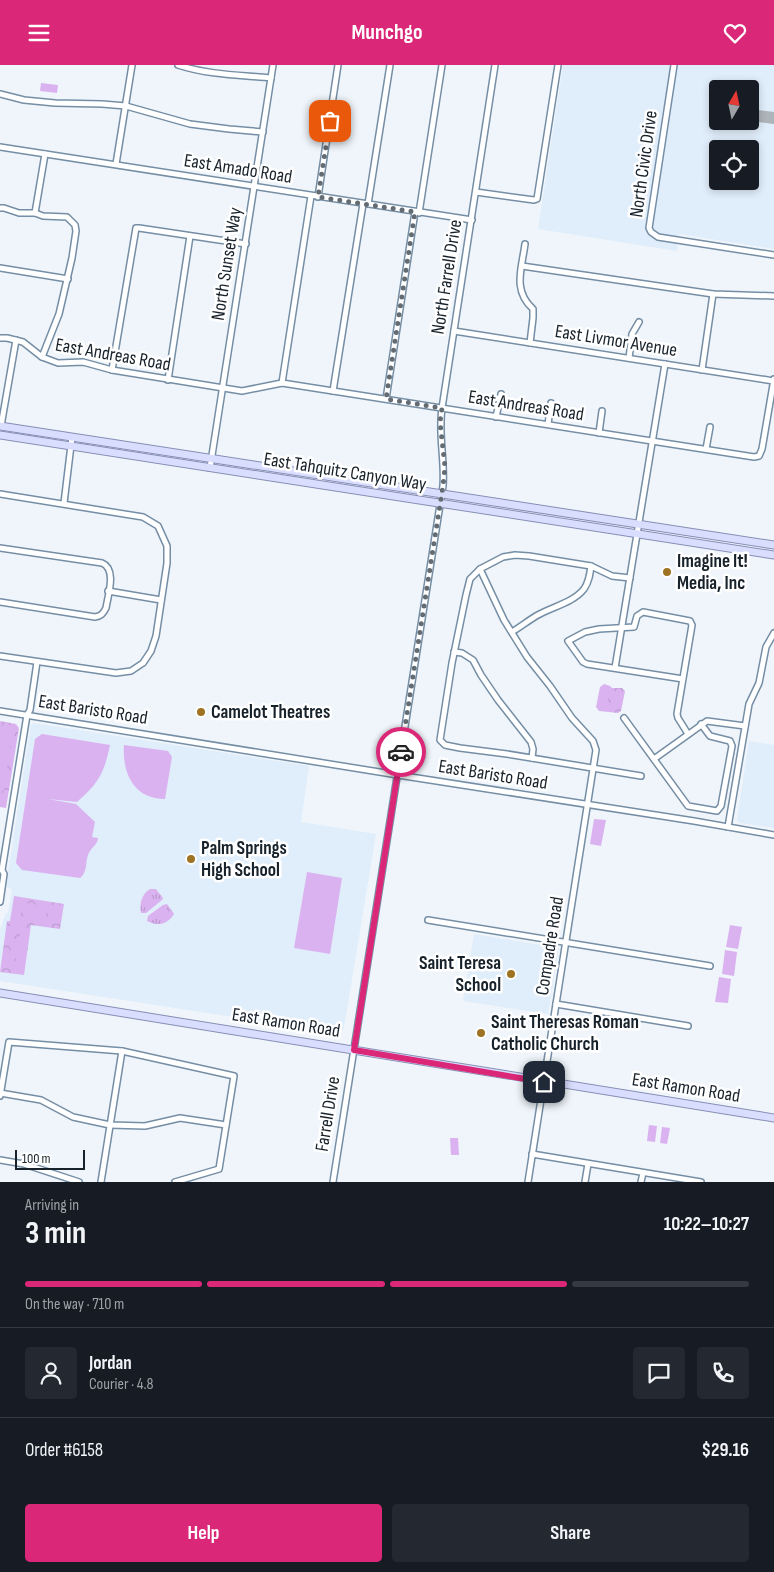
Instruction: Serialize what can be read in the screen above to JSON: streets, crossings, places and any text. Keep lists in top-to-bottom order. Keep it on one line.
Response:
{"streets":{"main road":["East Tahquitz Canyon Way","East Ramon Road"],"street":["North Civic Drive","East Amado Road","North Sunset Way","North Farrell Drive","East Livmor Avenue","East Andreas Road","East Baristo Road","Compadre Road","Farrell Drive"]},"crossings":[["East Amado Road","North Sunset Way"],["East Amado Road","North Farrell Drive"],["North Sunset Way","East Andreas Road"],["North Sunset Way","East Tahquitz Canyon Way"],["North Farrell Drive","East Livmor Avenue"],["North Farrell Drive","East Andreas Road"],["North Farrell Drive","East Tahquitz Canyon Way"],["North Farrell Drive","East Baristo Road"],["North Farrell Drive","Farrell Drive"],["East Livmor Avenue","East Andreas Road"],["East Baristo Road","Compadre Road"],["East Baristo Road","Farrell Drive"],["Compadre Road","East Ramon Road"],["East Ramon Road","Farrell Drive"]],"places":["Imagine It! Media, Inc","Camelot Theatres","Palm Springs High School","Saint Teresa School","Saint Theresas Roman Catholic Church"],"scale_bar":"100 m","north":"top","page":{"header":"Munchgo","scale":"100 m","heading":["3 min","Arriving in","10:22–10:27"],"panel":["Jordan","Courier · 4.8","Order #6158","$29.16"],"bar":"On the way · 710 m","buttons":["Help","Share"]}}
